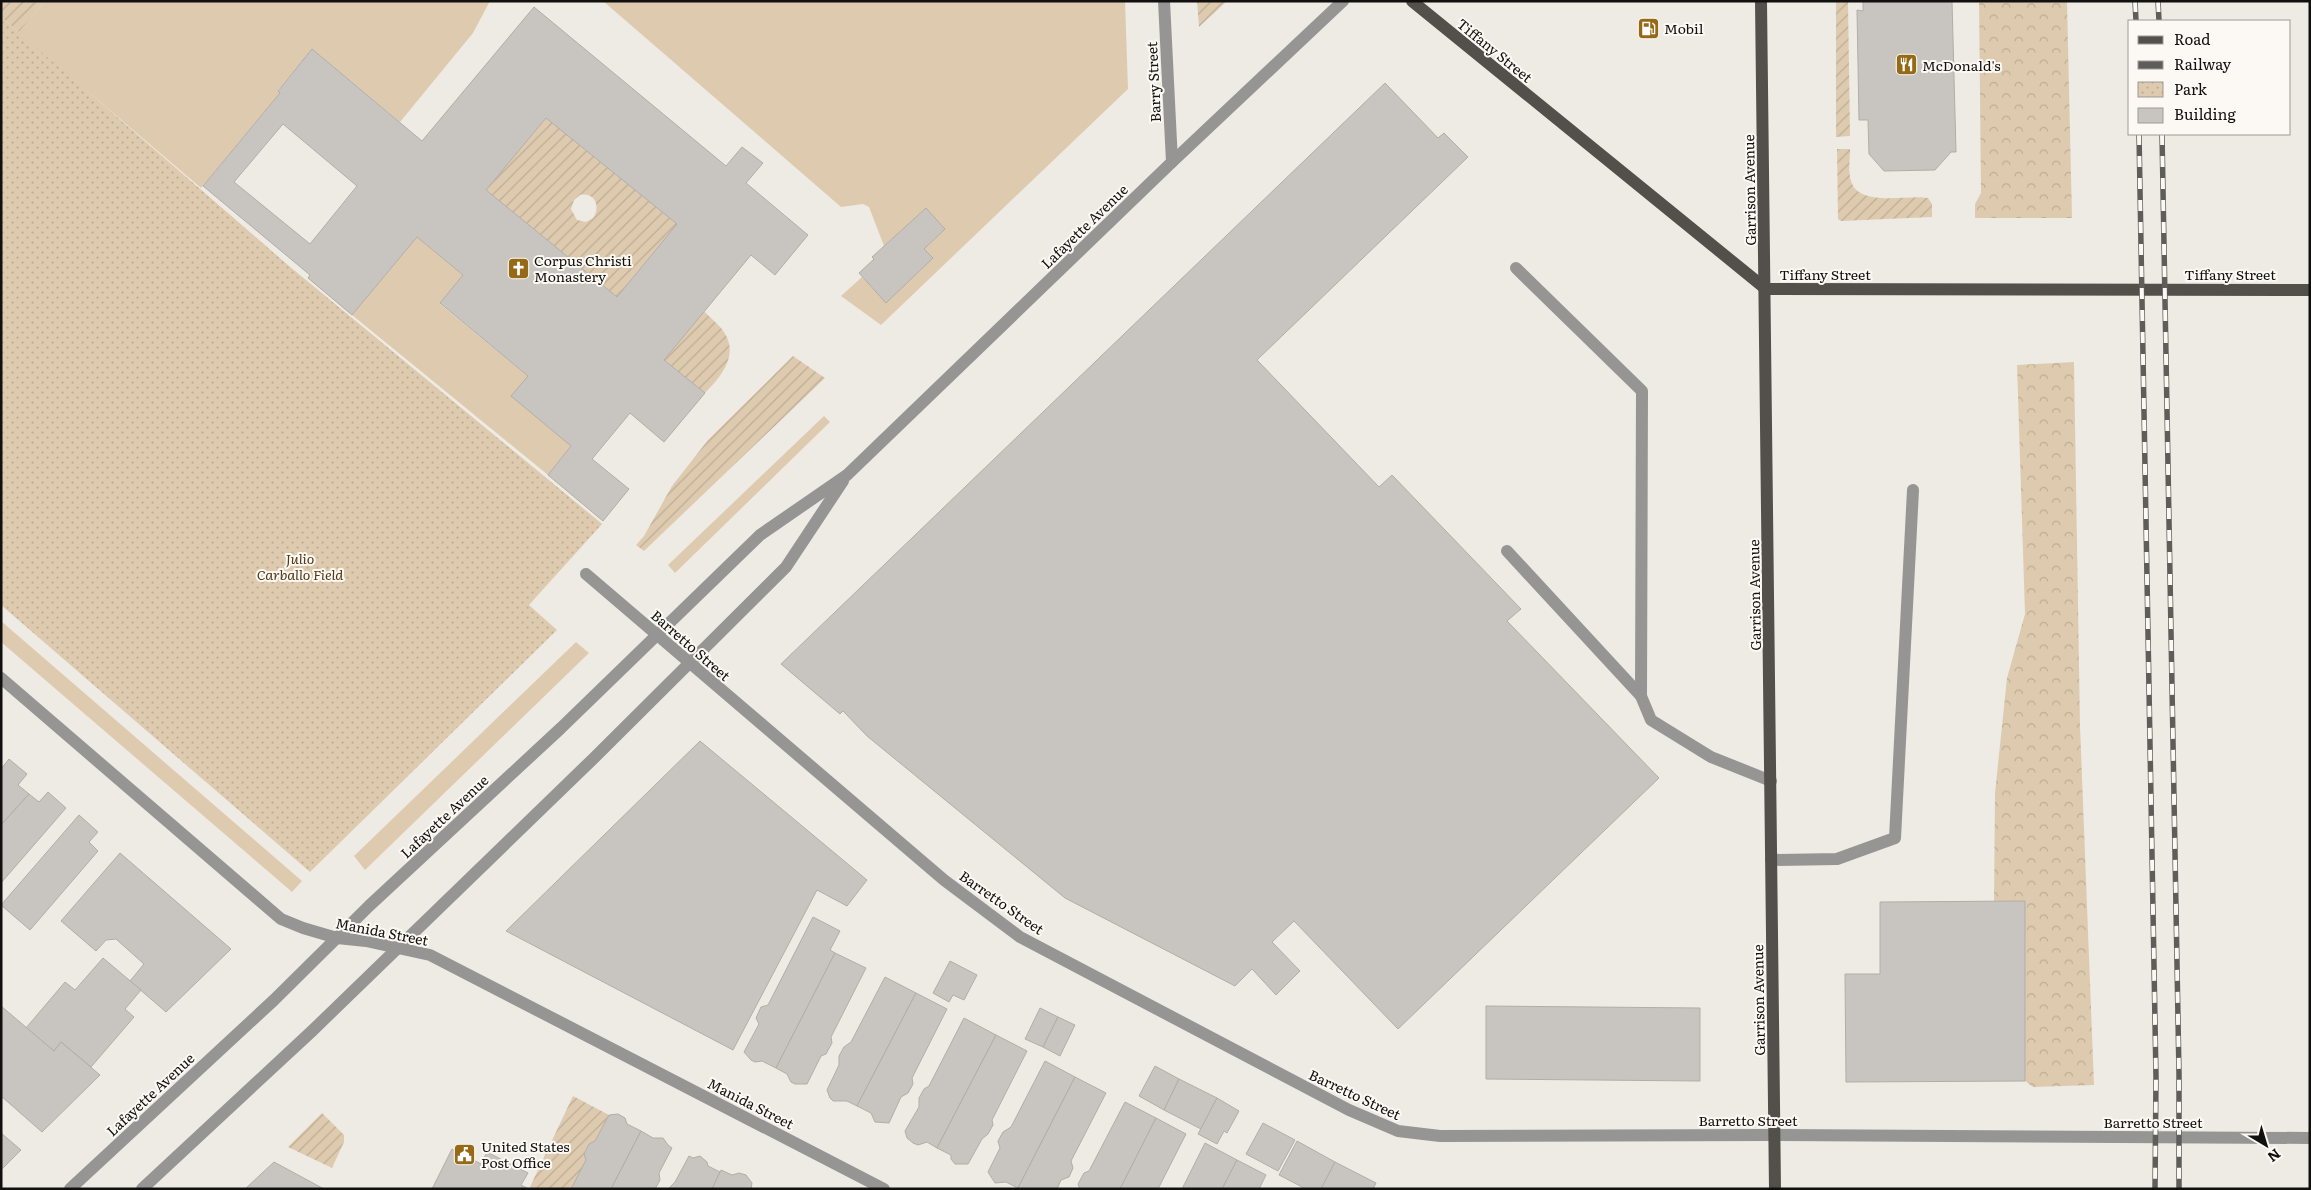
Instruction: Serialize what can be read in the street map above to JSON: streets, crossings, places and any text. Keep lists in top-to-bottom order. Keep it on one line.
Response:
{"streets":{"main road":["Tiffany Street","Garrison Avenue"],"street":["Barry Street","Lafayette Avenue","Barretto Street","Manida Street"]},"crossings":[["Tiffany Street","Garrison Avenue"],["Barry Street","Lafayette Avenue"],["Garrison Avenue","Barretto Street"],["Lafayette Avenue","Barretto Street"],["Lafayette Avenue","Manida Street"]],"parks":["Julio Carballo Field"],"places":{"fuel station":["Mobil"],"restaurant":["McDonald's"],"church":["Corpus Christi Monastery"],"public building":["United States Post Office"]},"legend":["Road","Railway","Park","Building"],"north":"bottom right"}
